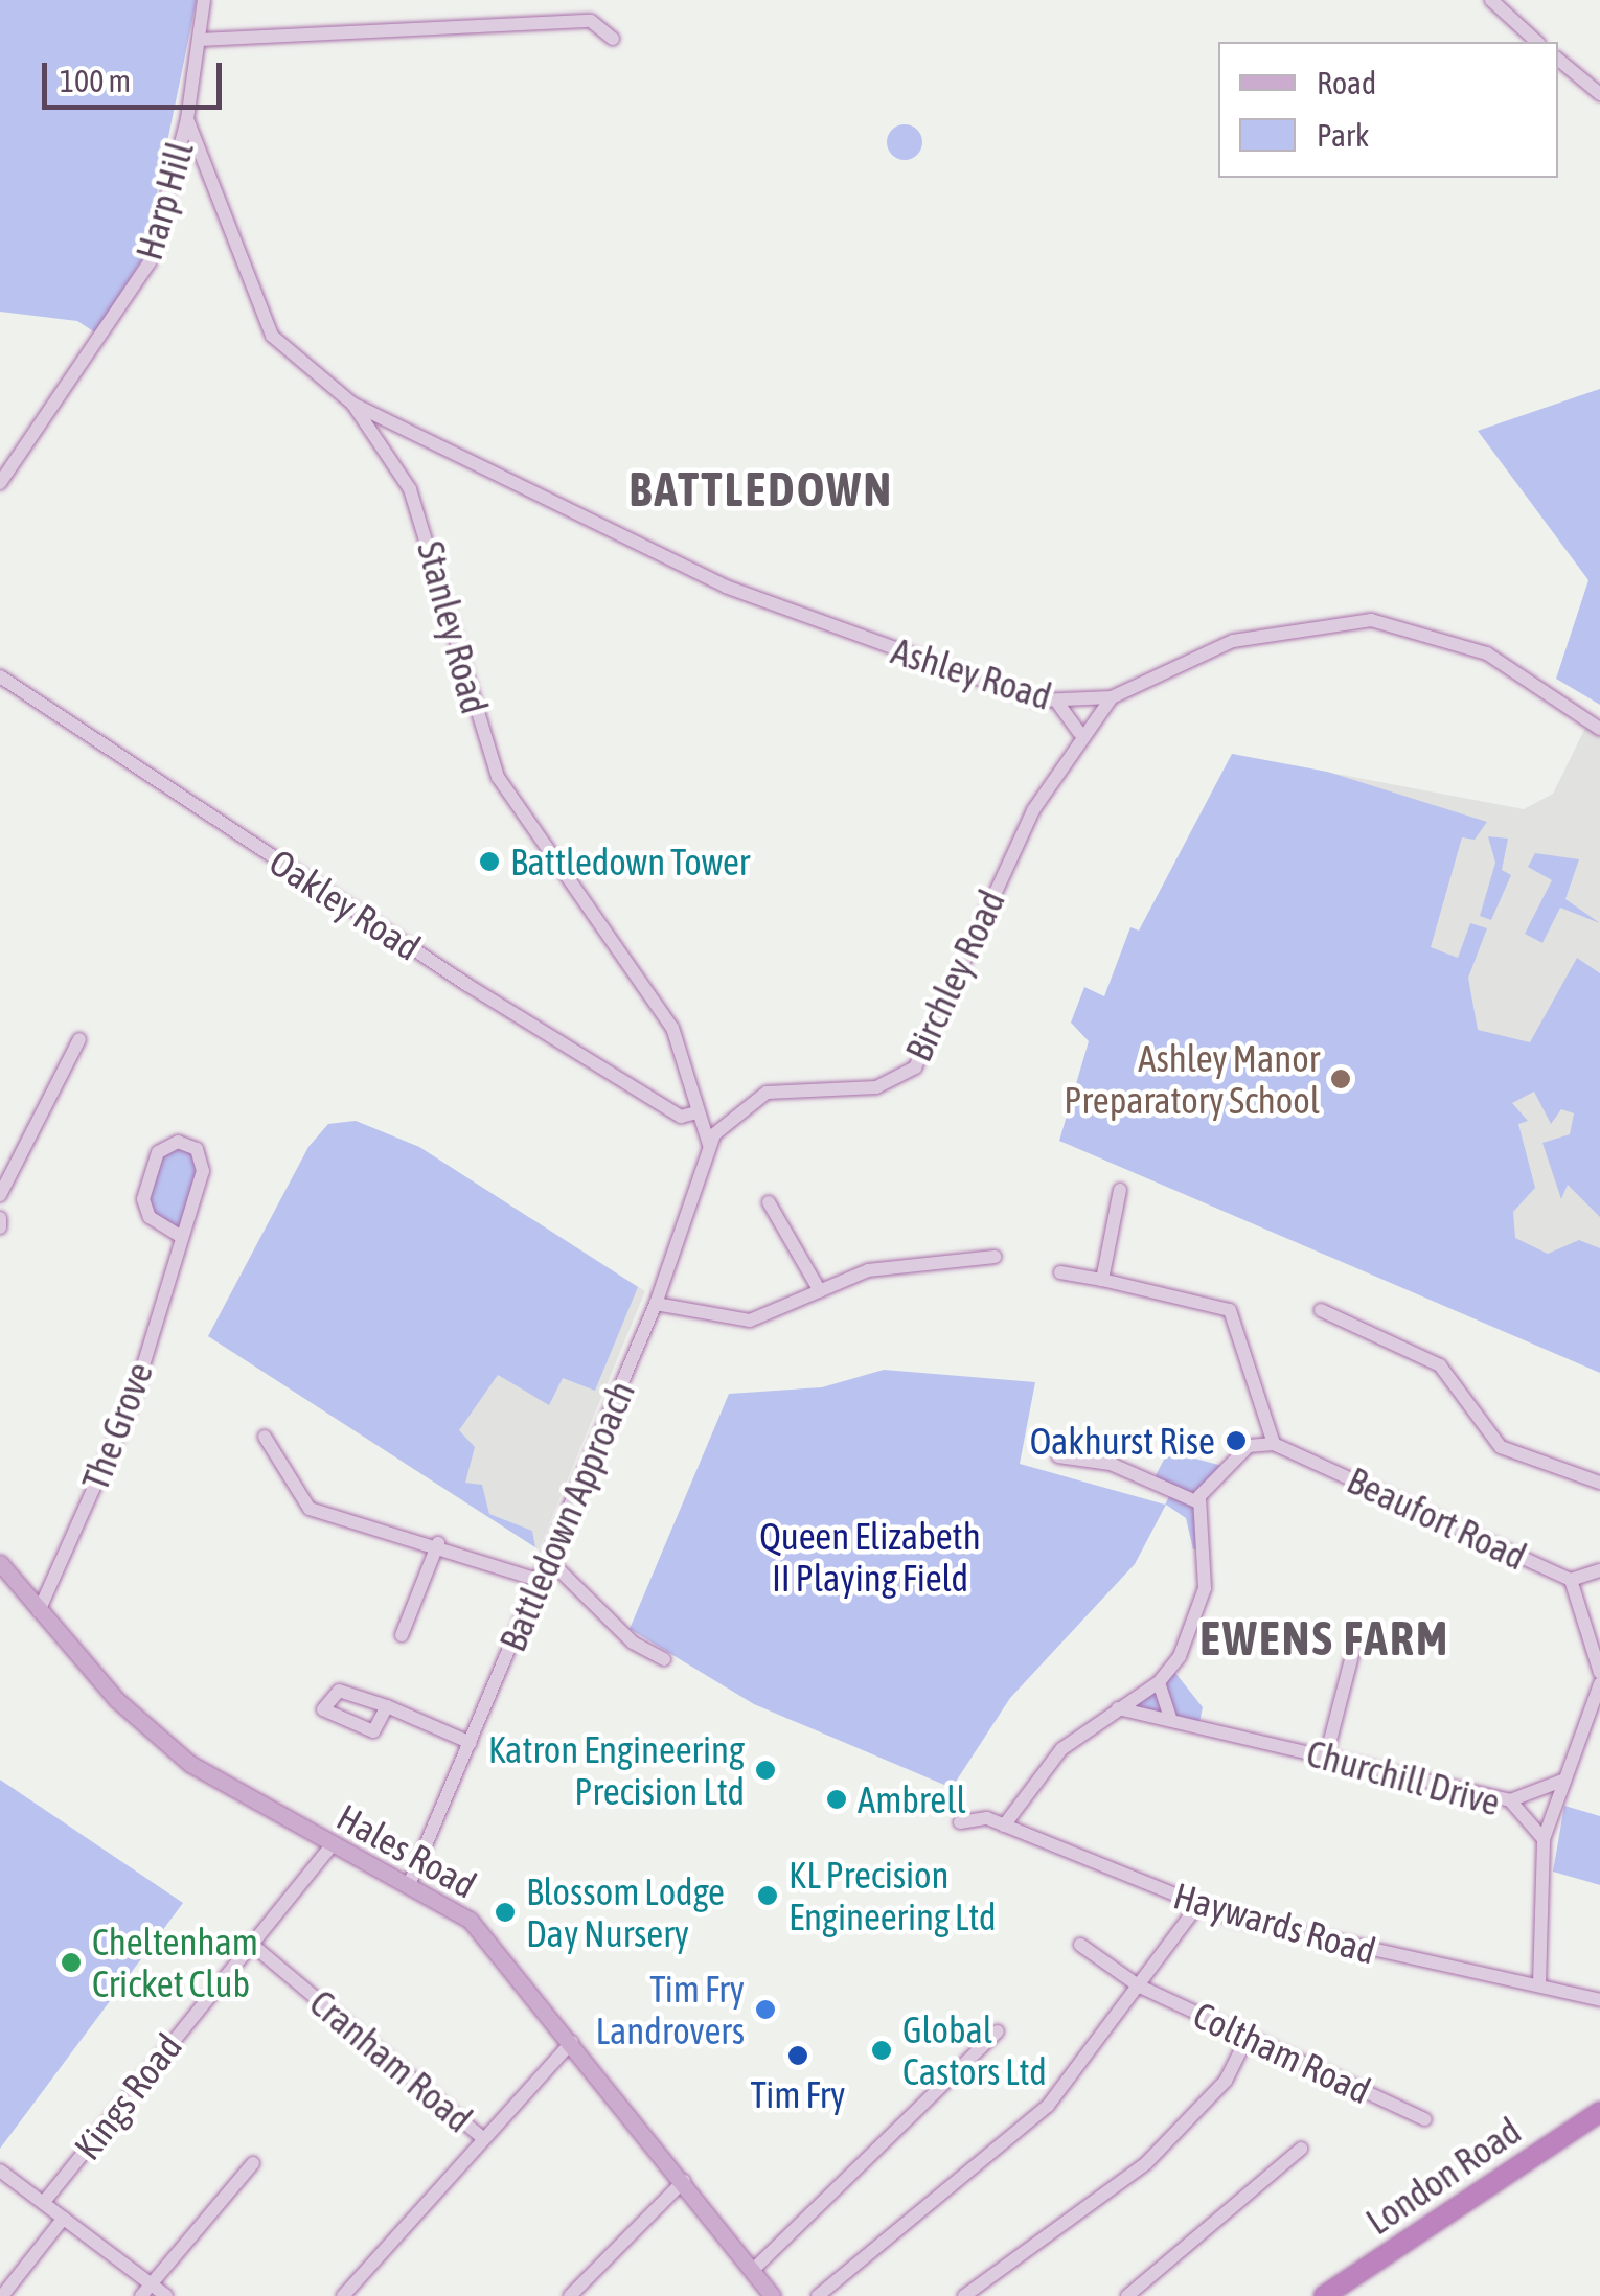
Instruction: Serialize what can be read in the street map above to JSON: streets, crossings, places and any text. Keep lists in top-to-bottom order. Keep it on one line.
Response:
{"streets":{"highway":["London Road"],"main road":["Hales Road"],"street":["Harp Hill","Stanley Road","Ashley Road","Oakley Road","Birchley Road","The Grove","Battledown Approach","Beaufort Road","Churchill Drive","Haywards Road","Coltham Road","Cranham Road","Kings Road"]},"crossings":[["Harp Hill","Stanley Road"],["Stanley Road","Ashley Road"],["Stanley Road","Oakley Road"],["Stanley Road","Birchley Road"],["Stanley Road","Battledown Approach"],["Ashley Road","Birchley Road"],["Birchley Road","Battledown Approach"],["The Grove","Hales Road"],["Battledown Approach","Hales Road"],["Churchill Drive","Haywards Road"],["Hales Road","Kings Road"],["Cranham Road","Kings Road"]],"districts":["BATTLEDOWN","EWENS FARM"],"parks":["Queen Elizabeth II Playing Field"],"places":["Battledown Tower","Ashley Manor Preparatory School","Oakhurst Rise","Katron Engineering Precision Ltd","Ambrell","KL Precision Engineering Ltd","Blossom Lodge Day Nursery","Cheltenham Cricket Club","Tim Fry Landrovers","Global Castors Ltd","Tim Fry"],"legend":["Road","Park"],"scale_bar":"100 m"}
